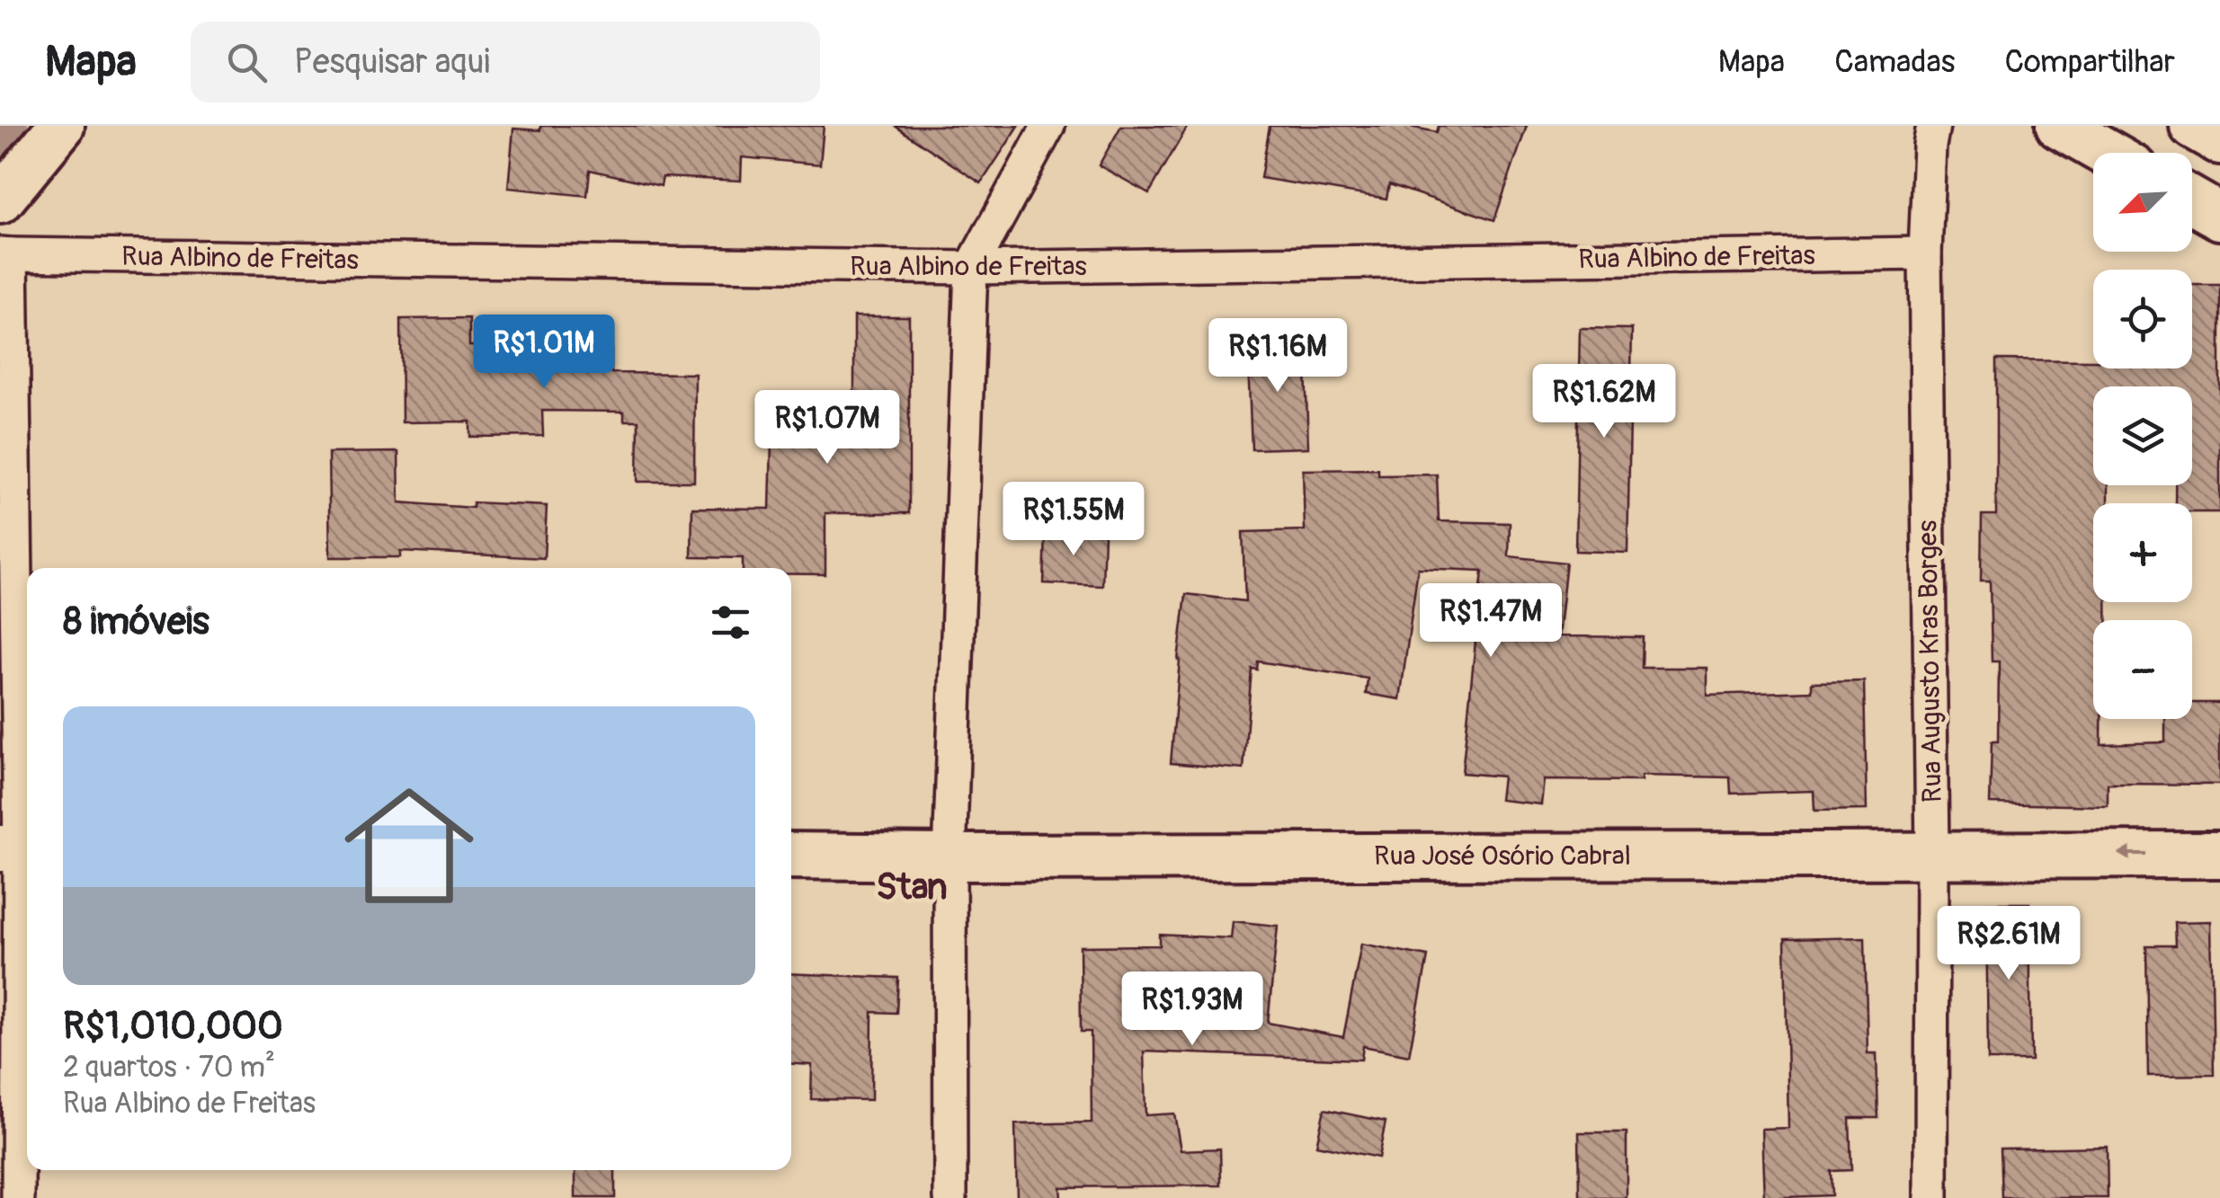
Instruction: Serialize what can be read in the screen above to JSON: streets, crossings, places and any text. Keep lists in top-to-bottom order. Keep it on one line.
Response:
{"streets":{"street":["Rua Albino de Freitas","Rua Augusto Kras Borges","Rua José Osório Cabral"]},"crossings":[["Rua Albino de Freitas","Rua Augusto Kras Borges"],["Rua Augusto Kras Borges","Rua José Osório Cabral"]],"districts":["Stan"],"north":"bottom left","page":{"header":"Mapa","search":"Pesquisar aqui","nav":["Mapa","Camadas","Compartilhar"],"map_buttons":["+","−"],"price":["R$1.01M","R$1.16M","R$1.62M","R$1.07M","R$1.55M","R$1.47M","R$2.61M","R$1.93M"],"heading":"8 imóveis","list":[{"name":"R$1,010,000","note":"2 quartos · 70 m² · Rua Albino de Freitas"}]}}
